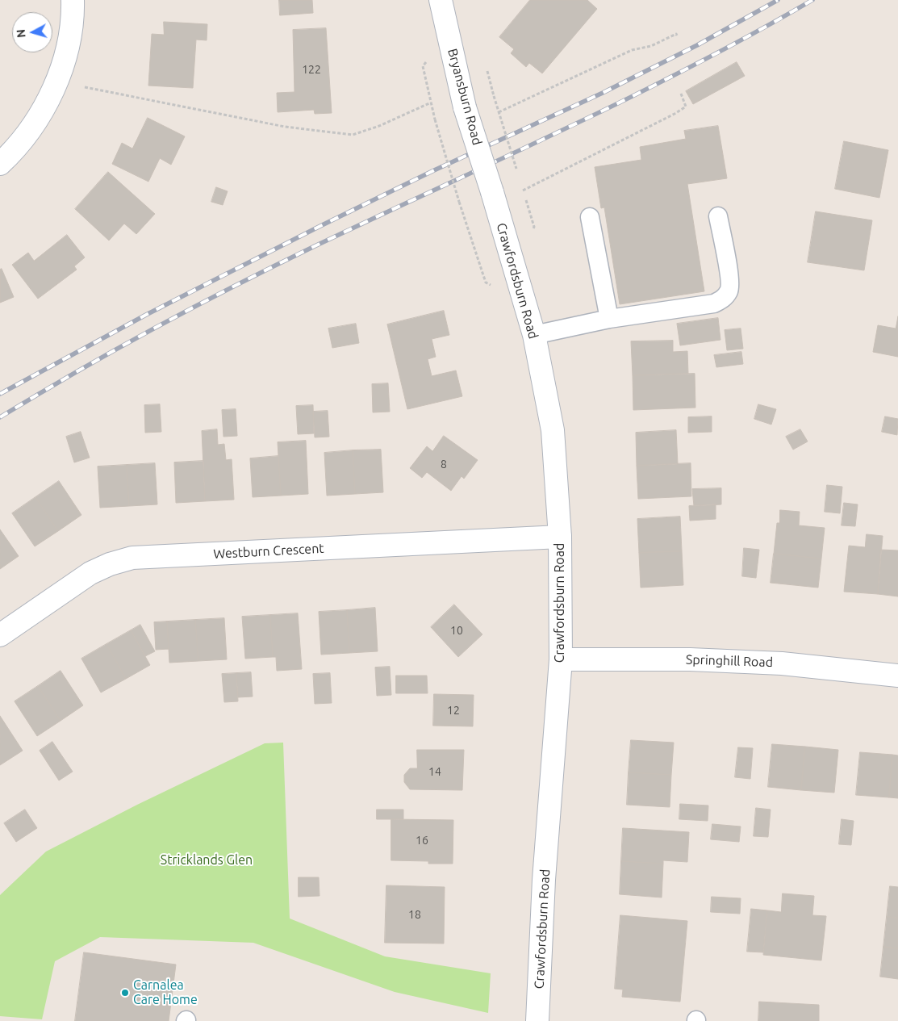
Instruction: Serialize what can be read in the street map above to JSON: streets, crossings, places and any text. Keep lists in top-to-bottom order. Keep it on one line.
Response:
{"streets":{"street":["Bryansburn Road","Crawfordsburn Road","Westburn Crescent","Springhill Road"]},"crossings":[["Bryansburn Road","Crawfordsburn Road"],["Crawfordsburn Road","Westburn Crescent"],["Crawfordsburn Road","Springhill Road"]],"parks":["Stricklands Glen"],"places":["Carnalea Care Home"],"house_numbers":["122","8","10","12","14","16","18"],"north":"left"}
